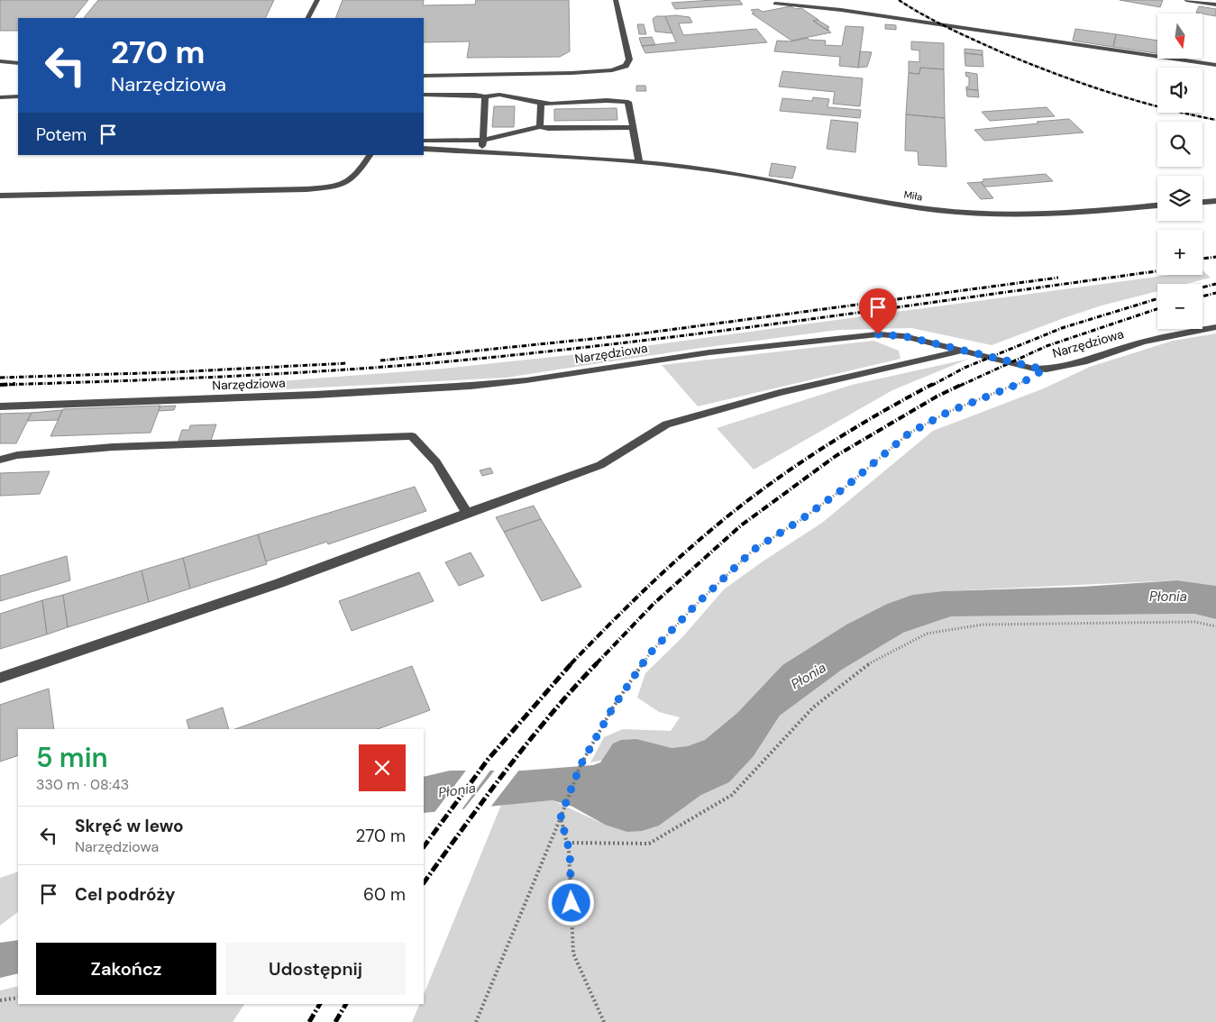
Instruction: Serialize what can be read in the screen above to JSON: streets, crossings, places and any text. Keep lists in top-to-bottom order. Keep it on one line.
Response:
{"streets":{"lane":["Miła","Narzędziowa"]},"water":["Płonia"],"north":"bottom","page":{"map_buttons":["+","−"],"turn":["270 m","Narzędziowa"],"then":"Potem","heading":["5 min","330 m · 08:43"],"list":[{"name":"Skręć w lewo","note":"Narzędziowa","value":"270 m"},{"name":"Cel podróży","value":"60 m"}],"buttons":["Zakończ","Udostępnij"]}}
